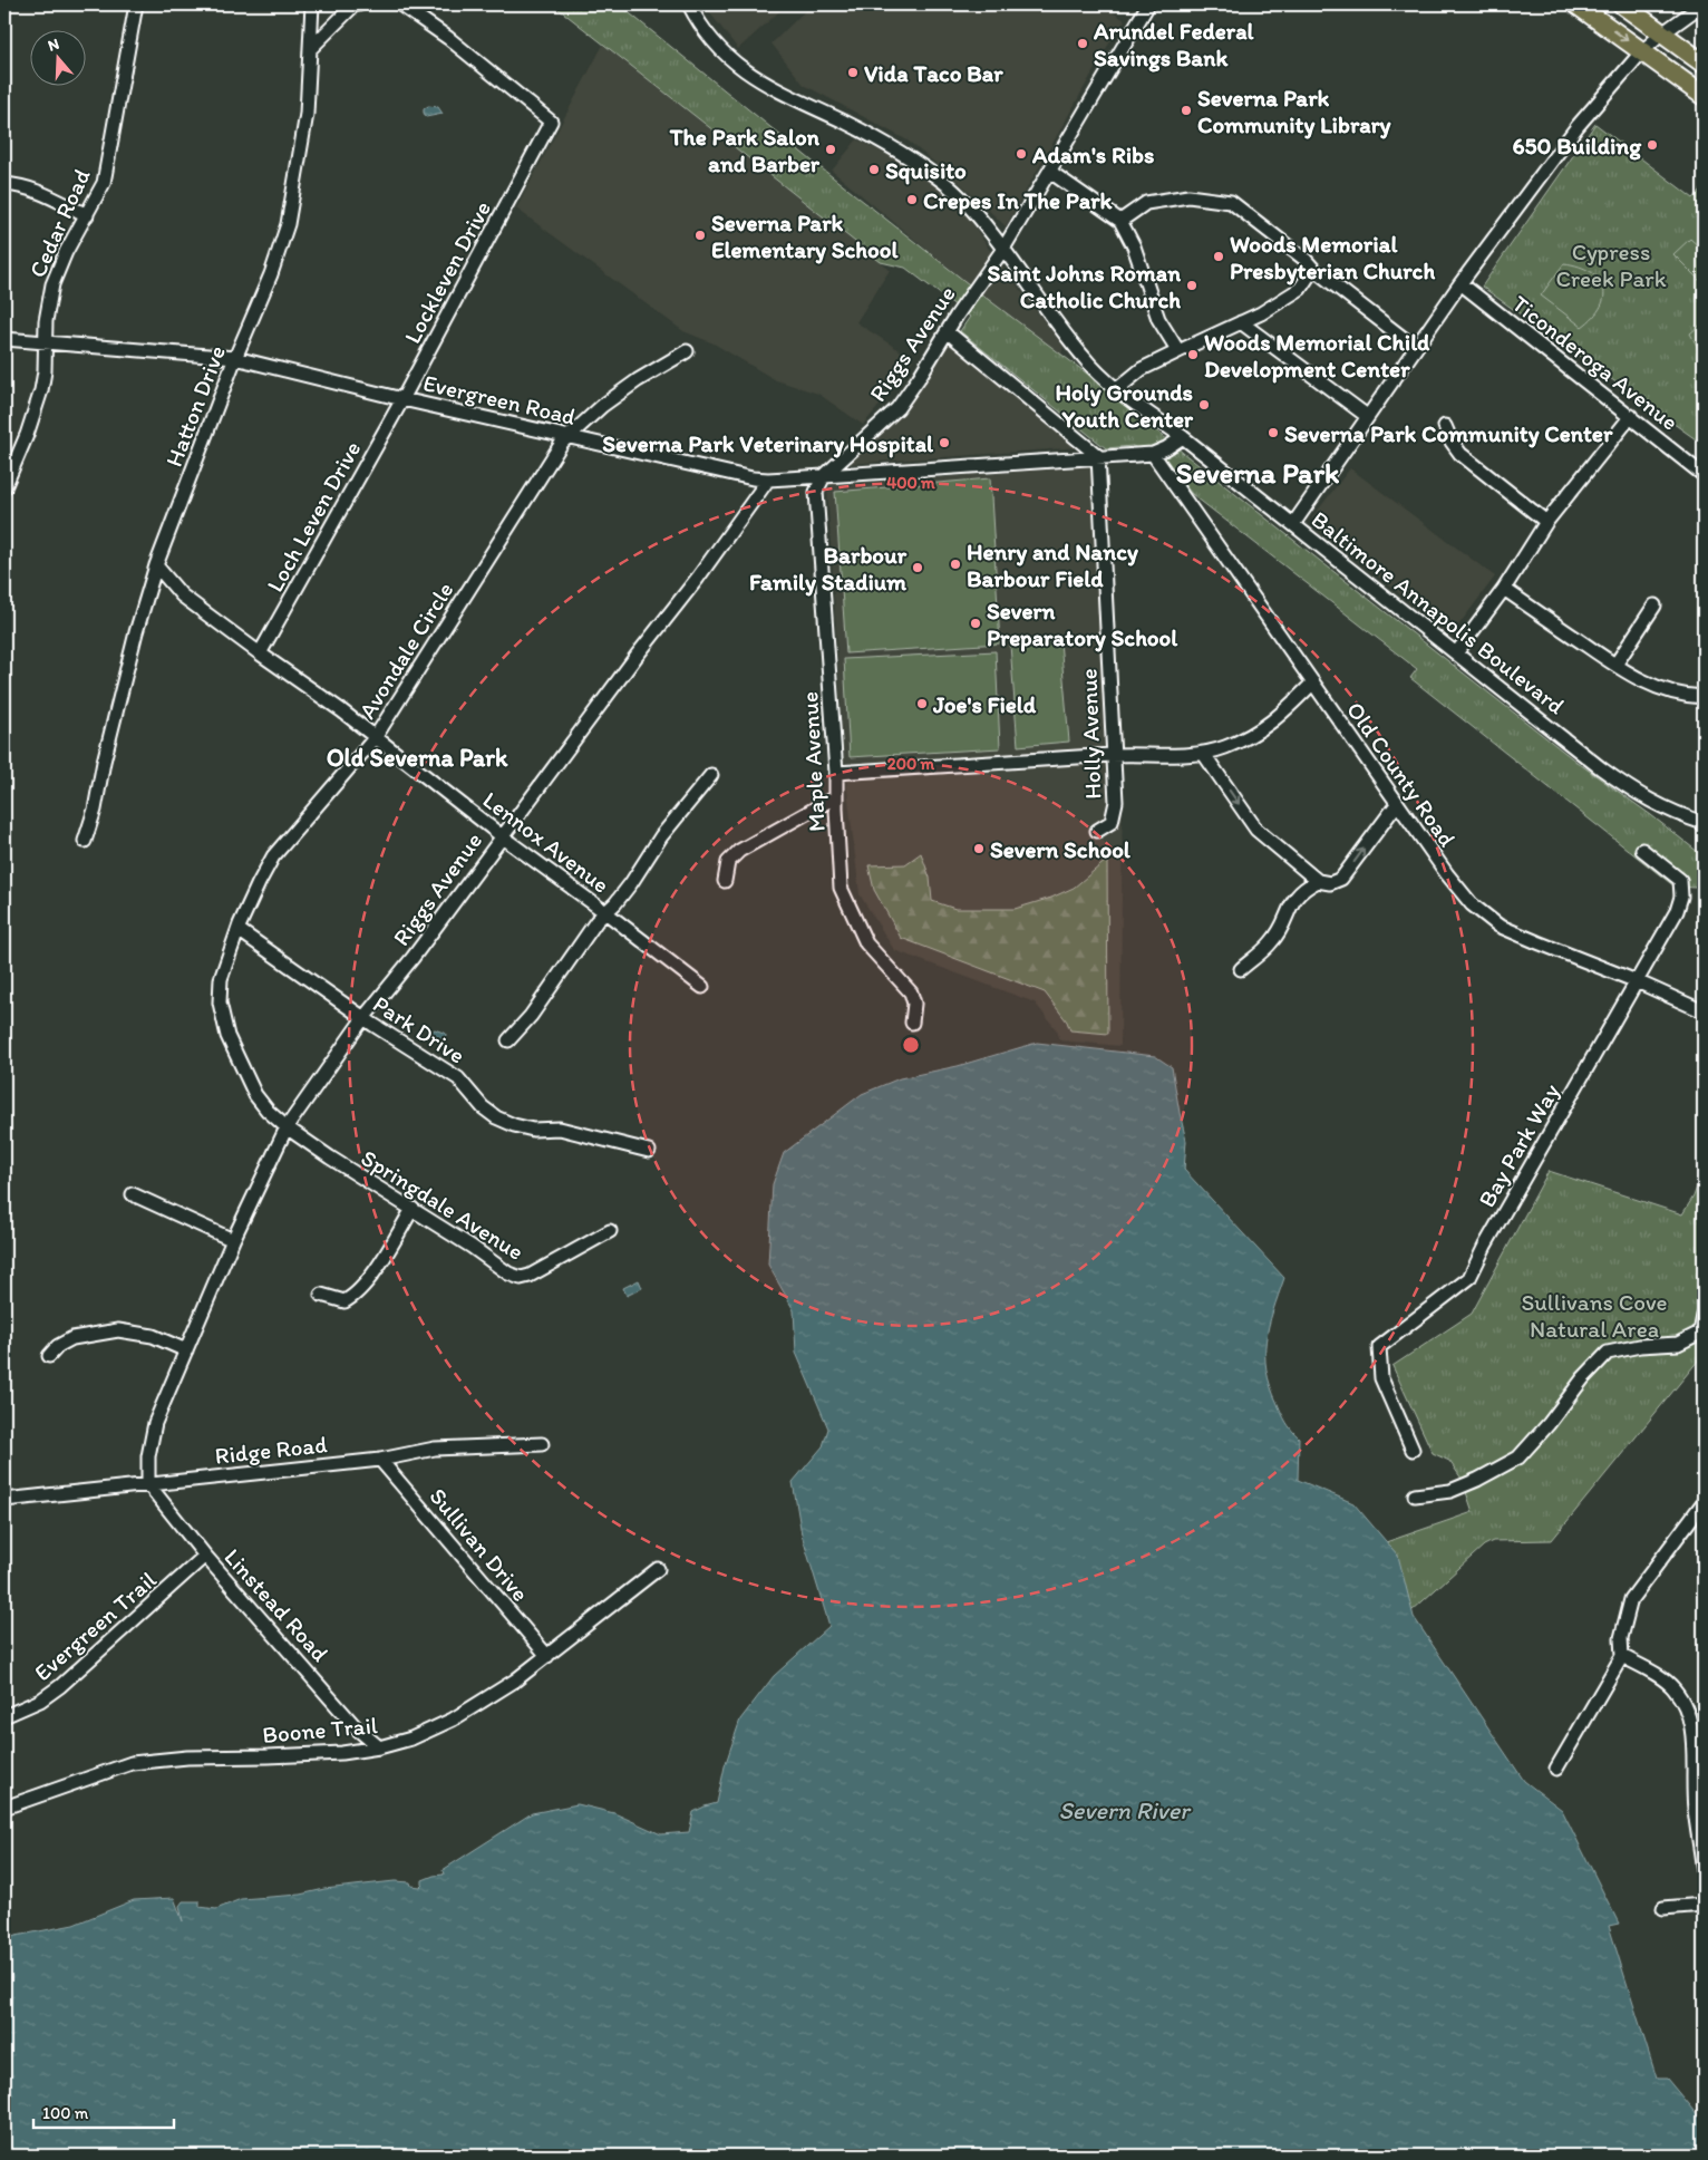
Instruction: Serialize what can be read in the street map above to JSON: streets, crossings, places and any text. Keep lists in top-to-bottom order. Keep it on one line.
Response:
{"streets":{"street":["Cedar Road","Lockleven Drive","Riggs Avenue","Ticonderoga Avenue","Evergreen Road","Hatton Drive","Loch Leven Drive","Baltimore Annapolis Boulevard","Avondale Circle","Holly Avenue","Maple Avenue","Old County Road","Lennox Avenue","Park Drive","Bay Park Way","Springdale Avenue","Ridge Road","Sullivan Drive","Linstead Road","Evergreen Trail","Boone Trail"]},"crossings":[["Cedar Road","Evergreen Road"],["Lockleven Drive","Evergreen Road"],["Lockleven Drive","Loch Leven Drive"],["Riggs Avenue","Evergreen Road"],["Riggs Avenue","Baltimore Annapolis Boulevard"],["Riggs Avenue","Avondale Circle"],["Riggs Avenue","Maple Avenue"],["Riggs Avenue","Lennox Avenue"],["Riggs Avenue","Park Drive"],["Riggs Avenue","Springdale Avenue"],["Riggs Avenue","Ridge Road"],["Riggs Avenue","Linstead Road"],["Evergreen Road","Hatton Drive"],["Evergreen Road","Loch Leven Drive"],["Evergreen Road","Baltimore Annapolis Boulevard"],["Evergreen Road","Avondale Circle"],["Evergreen Road","Holly Avenue"],["Evergreen Road","Maple Avenue"],["Evergreen Road","Old County Road"],["Hatton Drive","Lennox Avenue"],["Loch Leven Drive","Lennox Avenue"],["Avondale Circle","Lennox Avenue"],["Avondale Circle","Park Drive"],["Avondale Circle","Springdale Avenue"],["Old County Road","Bay Park Way"],["Ridge Road","Sullivan Drive"],["Ridge Road","Linstead Road"],["Sullivan Drive","Boone Trail"],["Linstead Road","Evergreen Trail"],["Linstead Road","Boone Trail"]],"districts":["Severna Park","Old Severna Park"],"water":["Severn River"],"parks":["Cypress Creek Park","Sullivans Cove Natural Area"],"places":["Arundel Federal Savings Bank","Vida Taco Bar","Severna Park Community Library","650 Building","The Park Salon and Barber","Adam's Ribs","Squisito","Crepes In The Park","Severna Park Elementary School","Woods Memorial Presbyterian Church","Saint Johns Roman Catholic Church","Woods Memorial Child Development Center","Holy Grounds Youth Center","Severna Park Community Center","Severna Park Veterinary Hospital","Henry and Nancy Barbour Field","Barbour Family Stadium","Severn Preparatory School","Joe's Field","Severn School"],"scale_bar":"100 m","north":"top","rings":["400 m","200 m"]}
